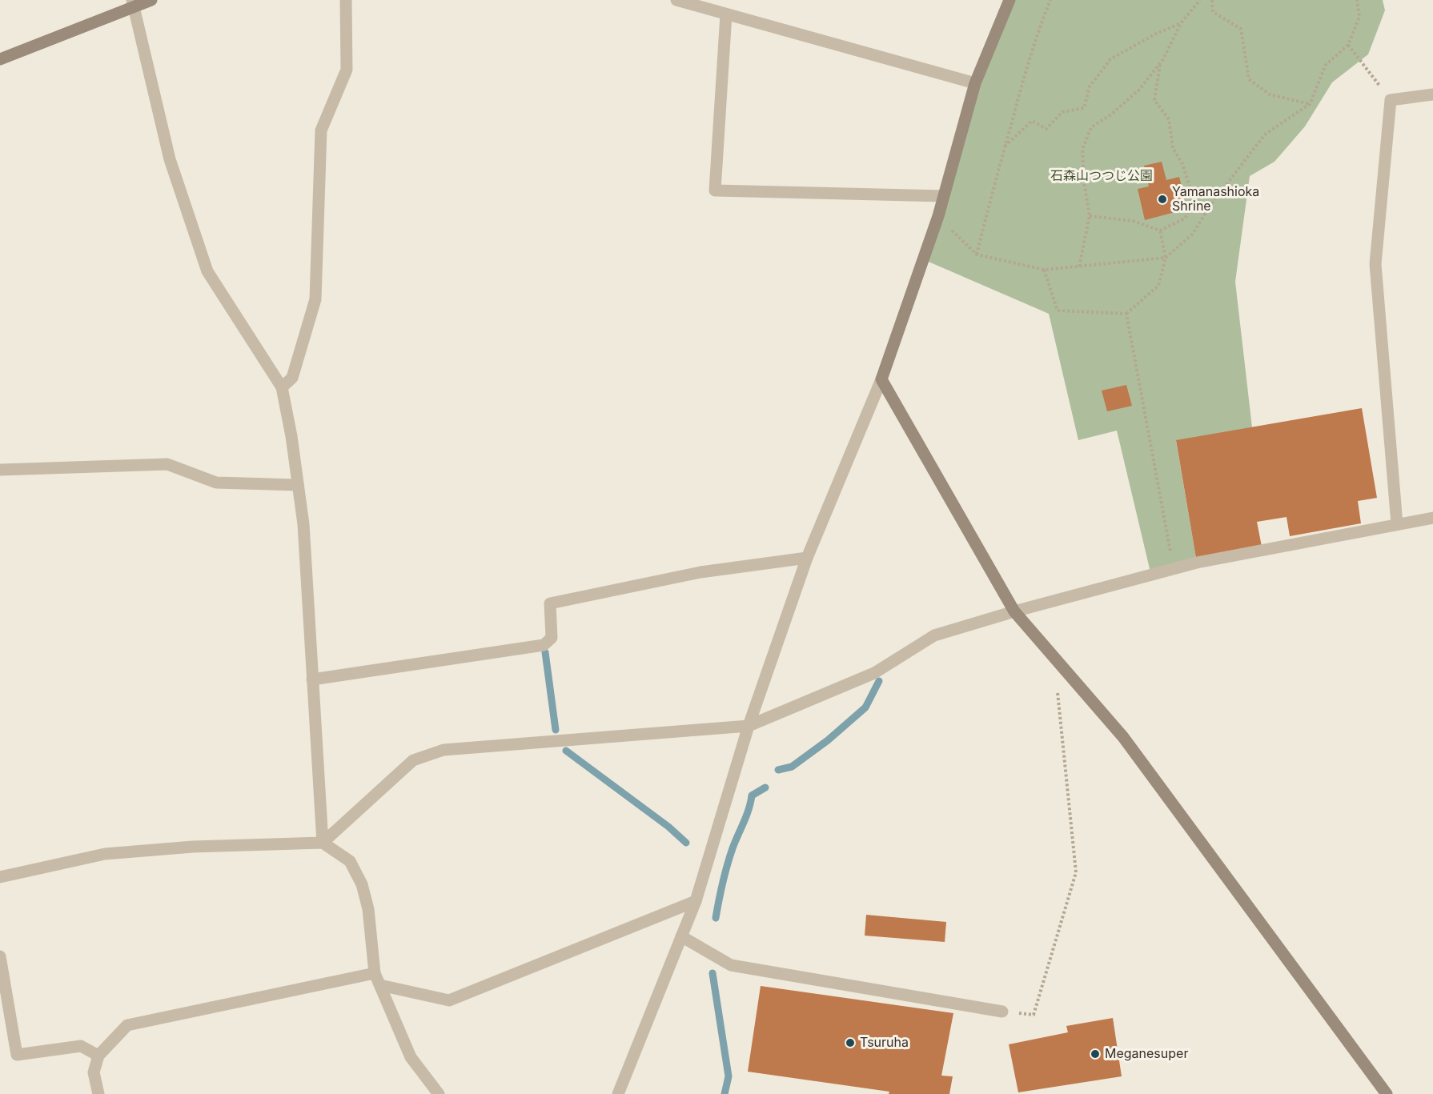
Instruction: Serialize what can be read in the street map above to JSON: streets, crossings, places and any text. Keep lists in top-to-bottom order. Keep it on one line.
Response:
{"parks":["石森山つつじ公園"],"places":["Yamanashioka Shrine","Tsuruha","Meganesuper"]}
